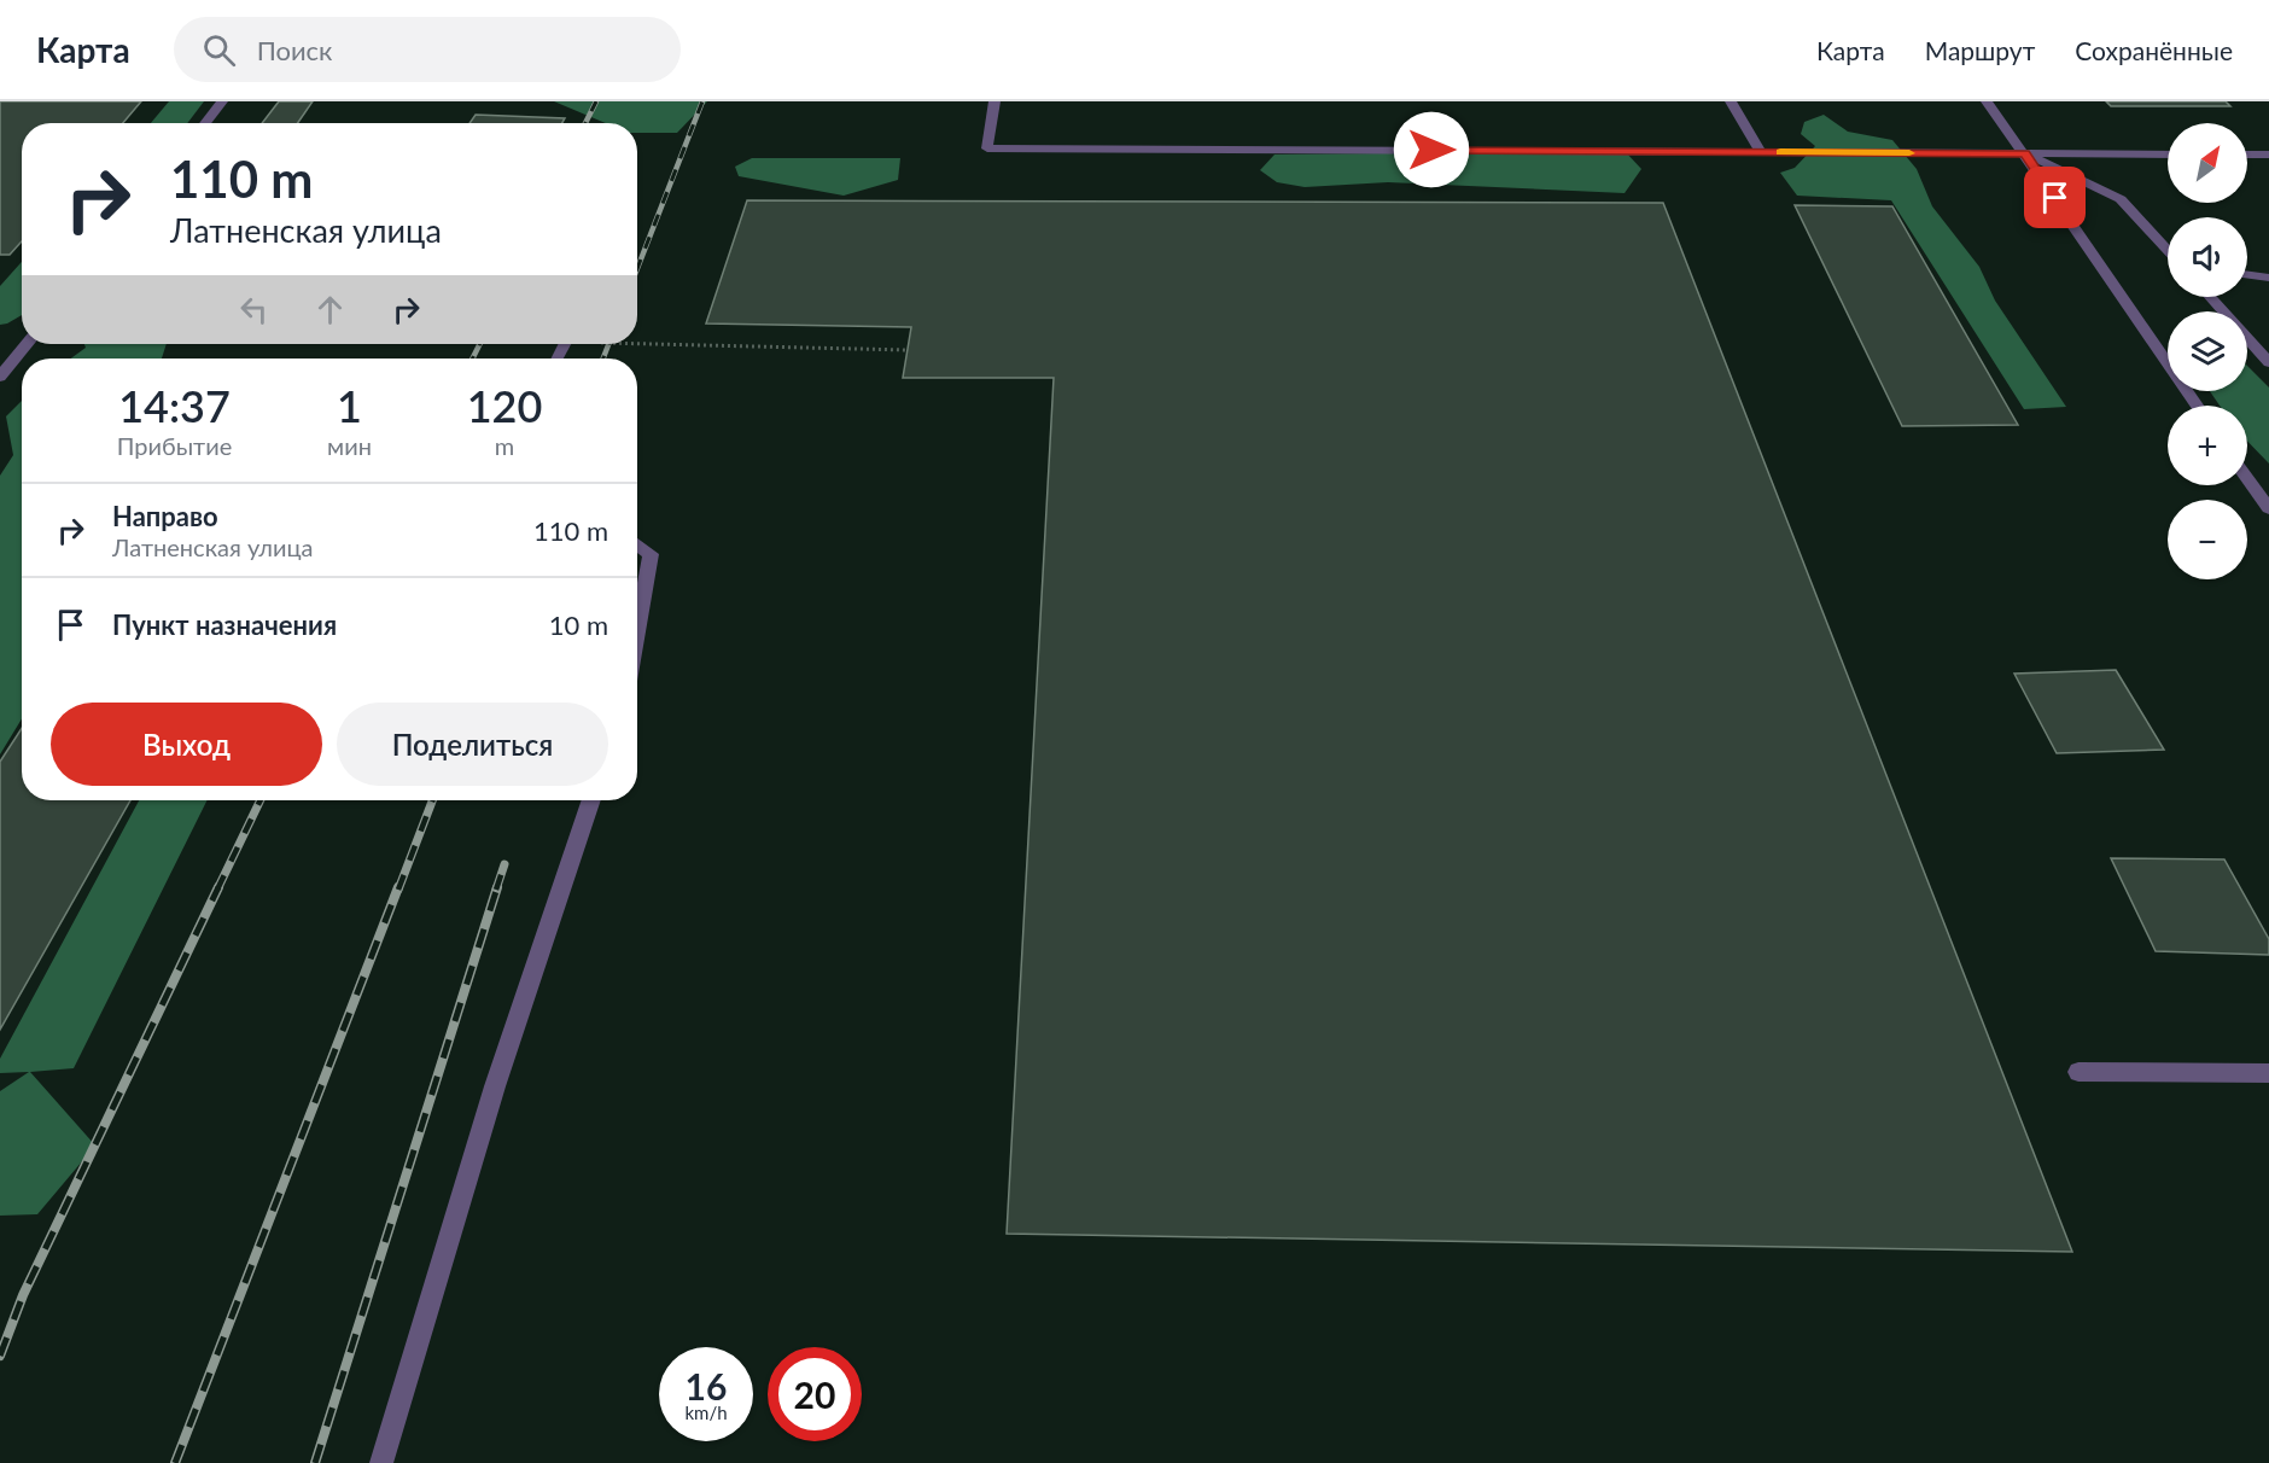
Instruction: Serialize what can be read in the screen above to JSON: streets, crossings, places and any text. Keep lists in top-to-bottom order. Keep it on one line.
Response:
{"north":"top right","page":{"header":"Карта","search":"Поиск","nav":["Карта","Маршрут","Сохранённые"],"map_buttons":["+","−"],"turn":["110 m","Латненская улица"],"eta":["14:37","Прибытие","1","мин","120","m"],"list":[{"name":"Направо","note":"Латненская улица","value":"110 m"},{"name":"Пункт назначения","value":"10 m"}],"buttons":["Выход","Поделиться"],"speed":"16 km/h","limit":"20"}}
